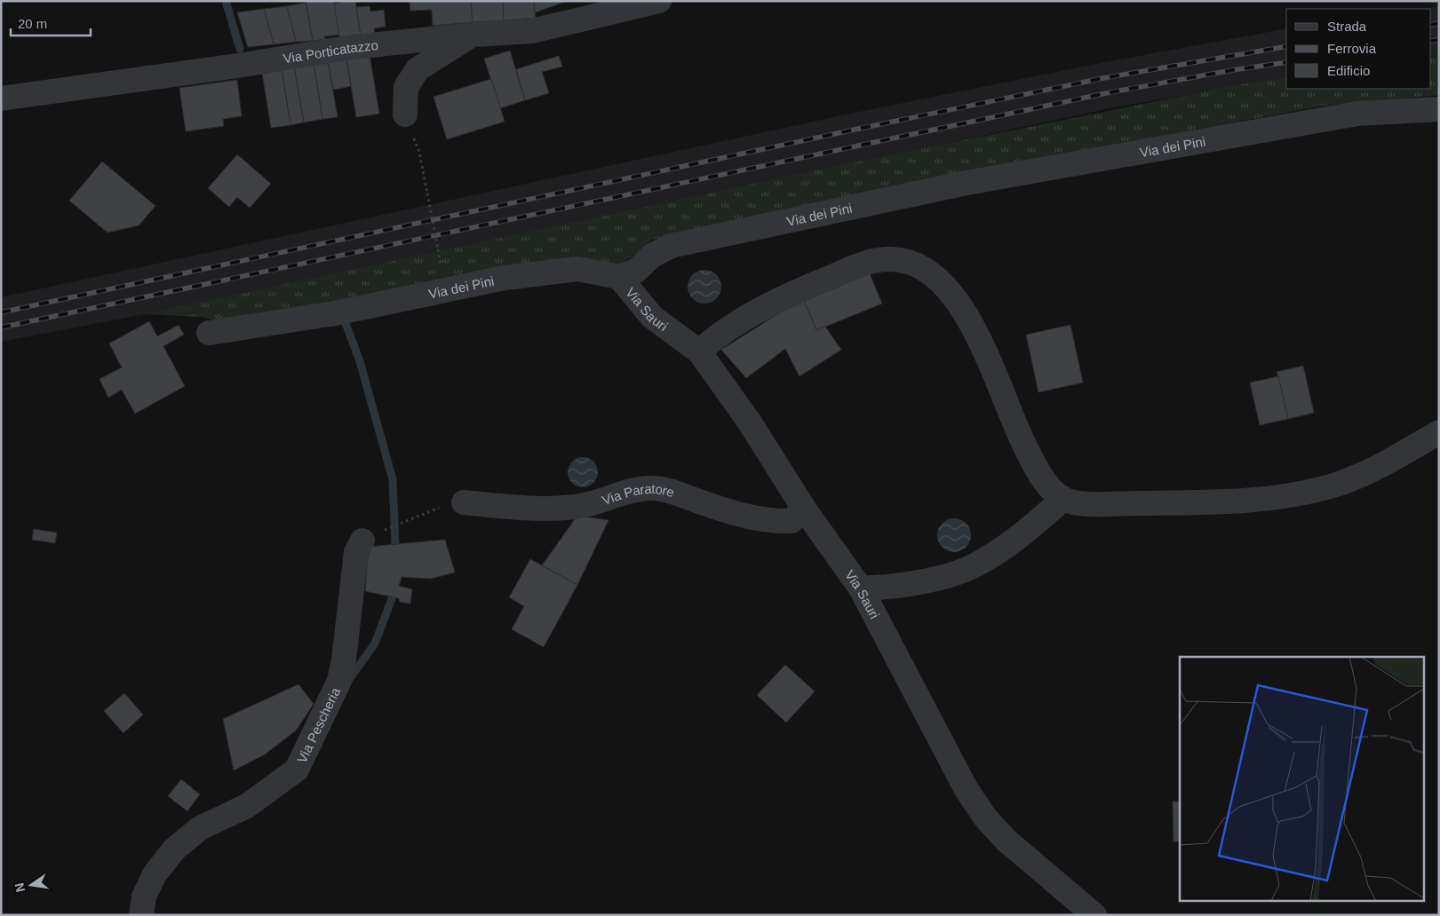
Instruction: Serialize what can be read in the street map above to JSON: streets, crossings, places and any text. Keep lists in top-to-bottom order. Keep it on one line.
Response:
{"streets":{"street":["Via Porticatazzo","Via dei Pini","Via Sauri","Via Paratore","Via Pescheria"]},"crossings":[["Via dei Pini","Via Sauri"],["Via Sauri","Via Paratore"]],"legend":["Strada","Ferrovia","Edificio"],"scale_bar":"20 m","north":"left"}
